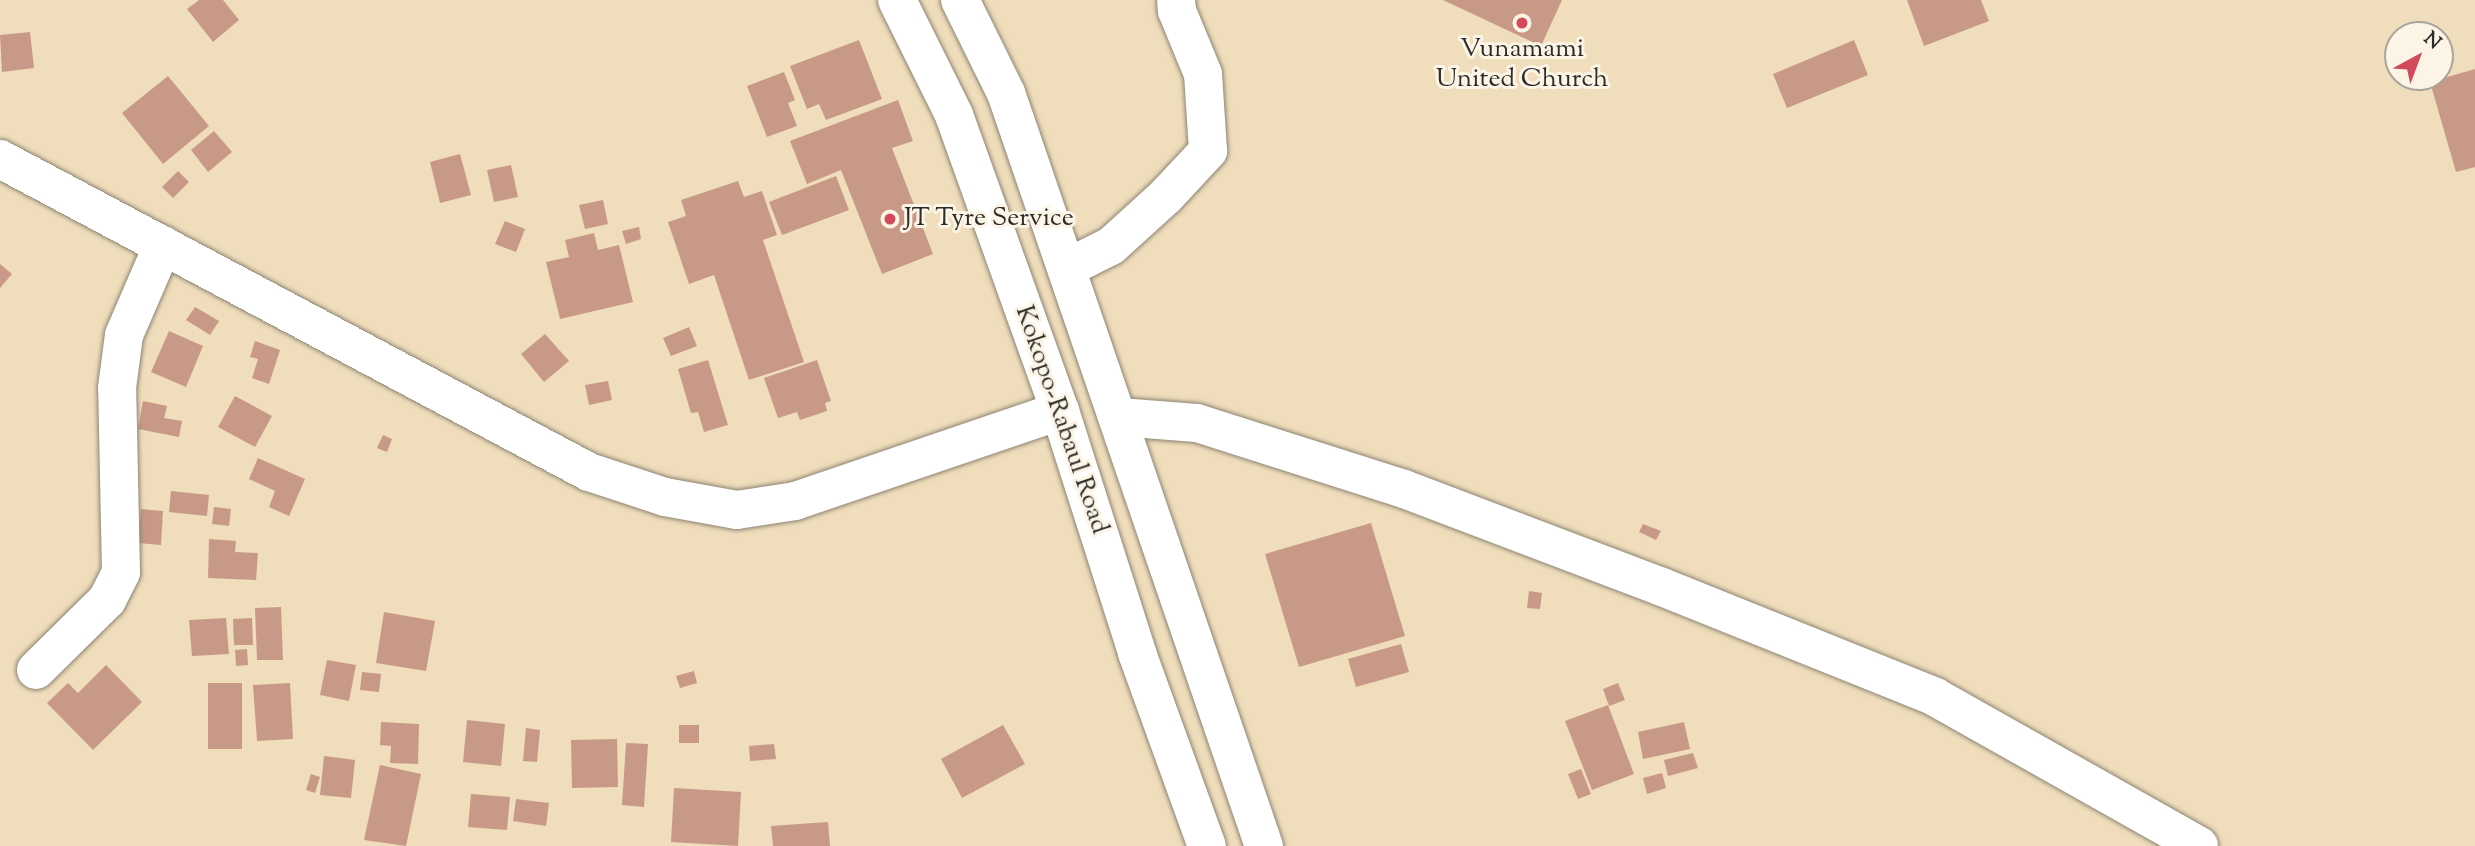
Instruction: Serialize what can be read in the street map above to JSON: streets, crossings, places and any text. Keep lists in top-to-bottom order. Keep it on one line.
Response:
{"streets":{"street":["Kokopo-Rabaul Road"]},"places":["Vunamami United Church","JT Tyre Service"],"north":"top right"}
